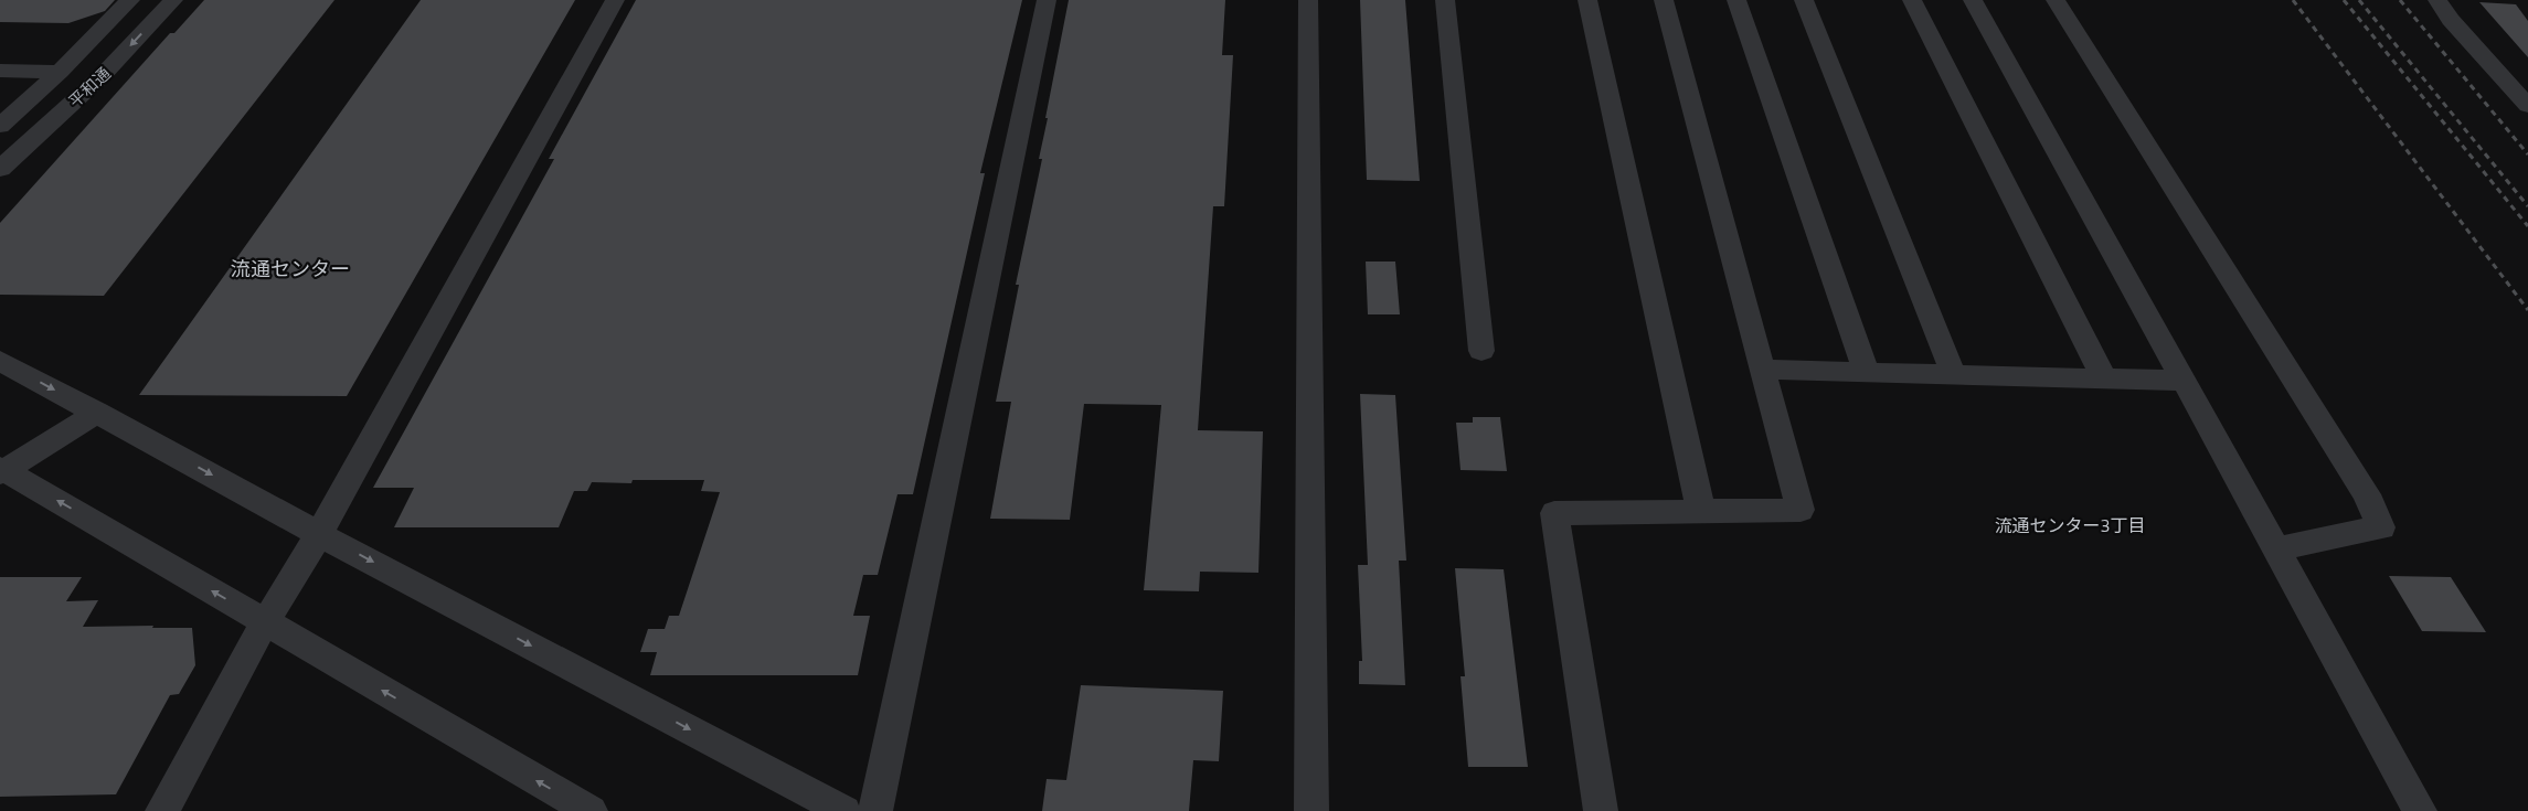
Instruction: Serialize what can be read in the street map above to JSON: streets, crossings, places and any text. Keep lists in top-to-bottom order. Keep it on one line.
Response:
{"streets":{"street":["平和通"]},"districts":["流通センター","流通センター3丁目"]}
